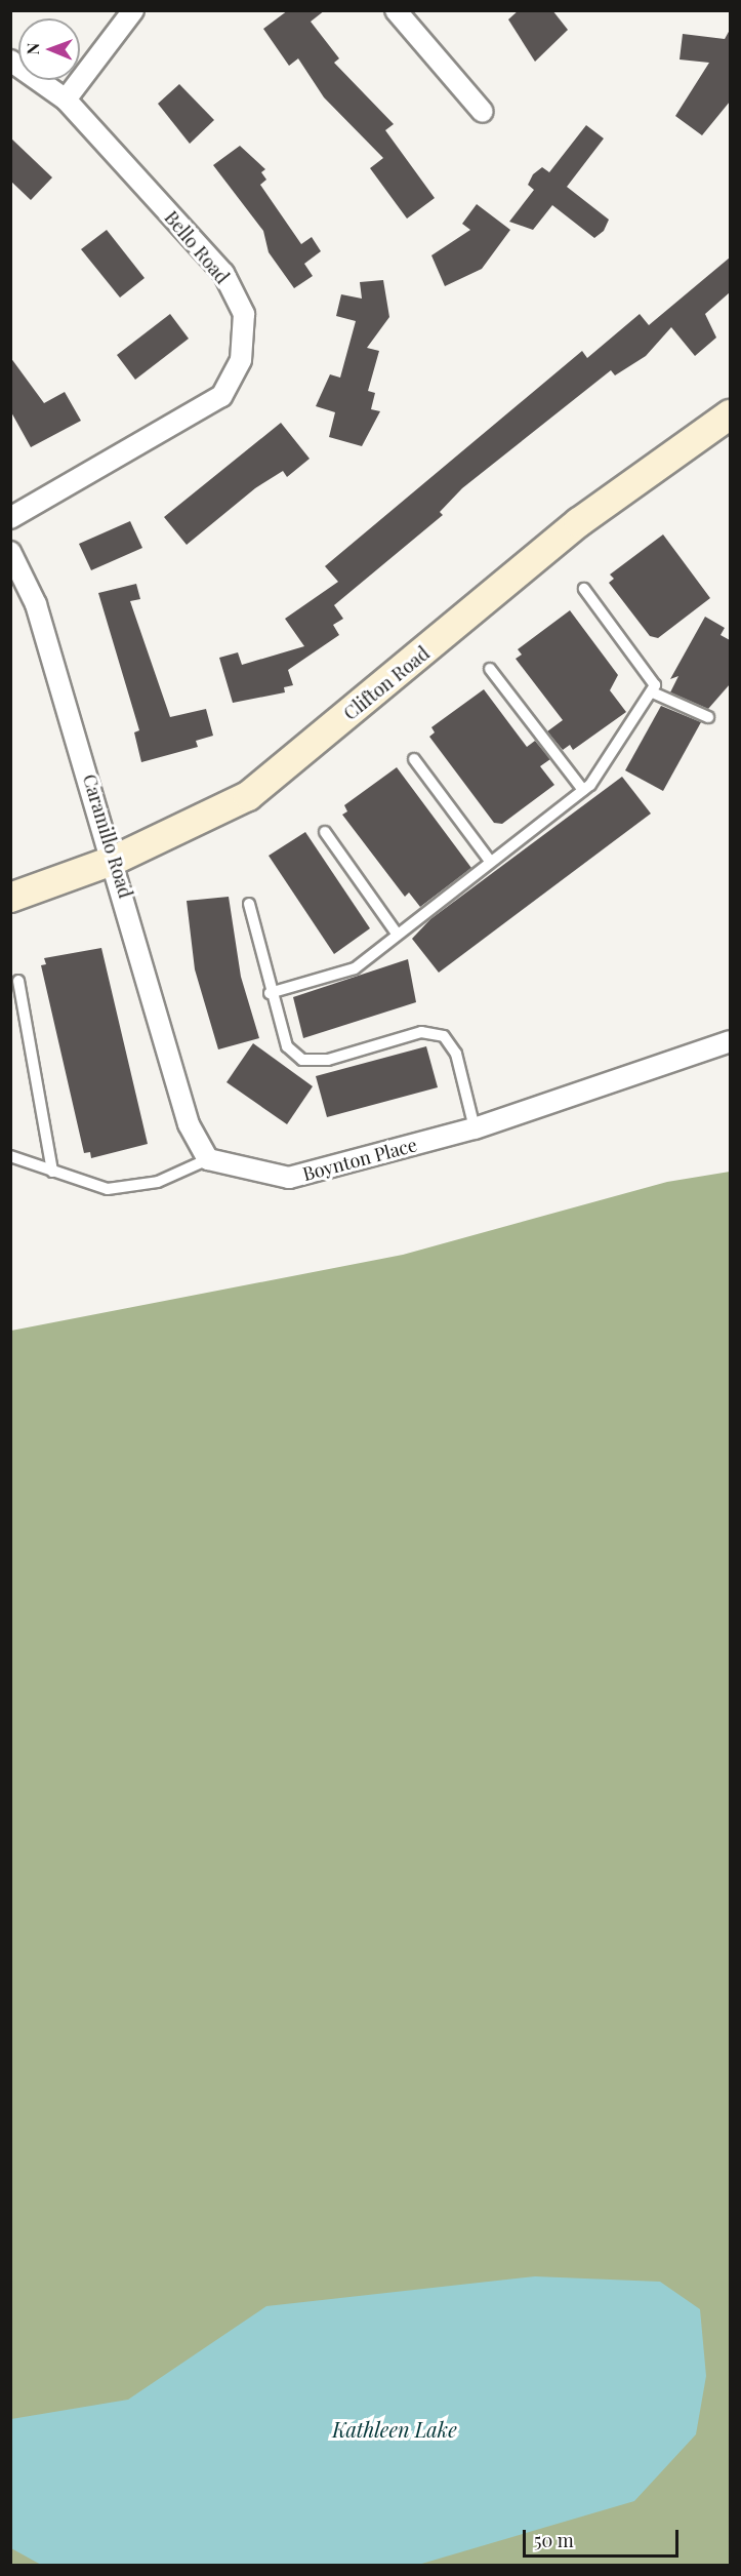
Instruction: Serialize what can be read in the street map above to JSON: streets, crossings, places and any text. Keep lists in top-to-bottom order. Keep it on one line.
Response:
{"streets":{"main road":["Clifton Road"],"street":["Bello Road","Caramillo Road","Boynton Place"]},"crossings":[["Clifton Road","Caramillo Road"],["Caramillo Road","Boynton Place"]],"water":["Kathleen Lake"],"scale_bar":"50 m","north":"left"}
